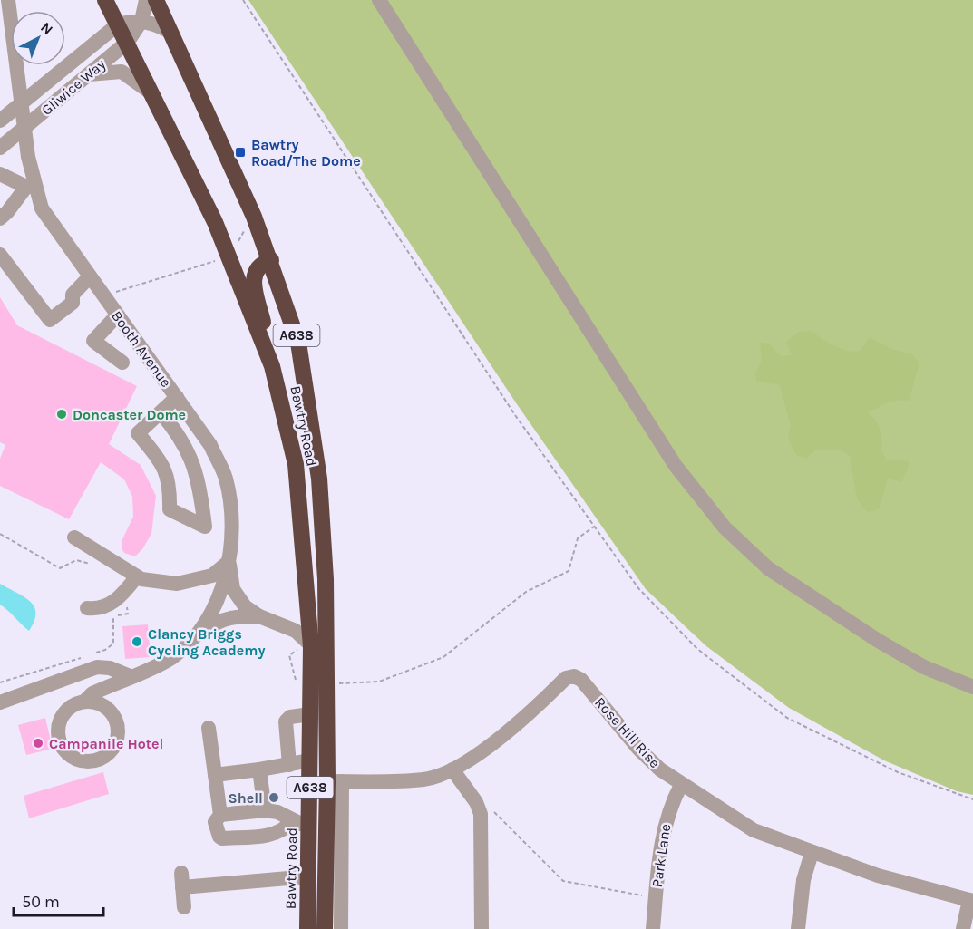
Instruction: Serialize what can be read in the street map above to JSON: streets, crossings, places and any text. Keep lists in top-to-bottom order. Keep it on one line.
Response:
{"streets":{"highway":["A638","Bawtry Road"],"street":["Gliwice Way","Booth Avenue","Rose Hill Rise","Park Lane"]},"crossings":[["Gliwice Way","Booth Avenue"],["Gliwice Way","Bawtry Road"],["Bawtry Road","Rose Hill Rise"],["Rose Hill Rise","Park Lane"]],"places":{"transit":["Bawtry Road/The Dome"],"other":["Doncaster Dome","Clancy Briggs Cycling Academy","Campanile Hotel","Shell"]},"scale_bar":"50 m","north":"top right"}
